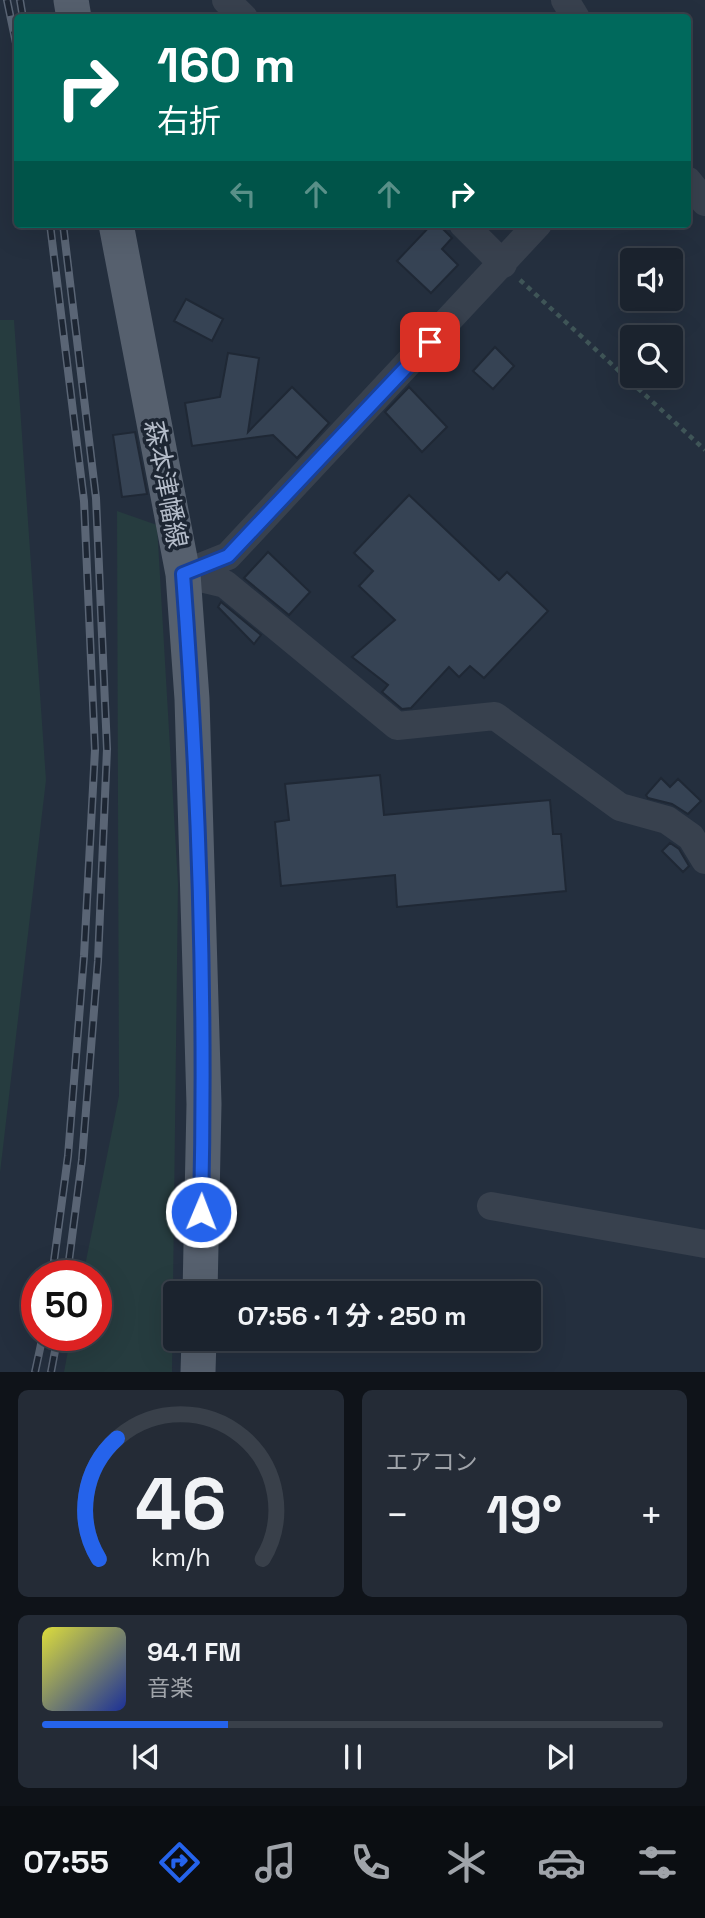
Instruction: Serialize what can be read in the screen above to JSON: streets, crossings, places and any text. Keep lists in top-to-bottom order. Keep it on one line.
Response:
{"streets":{"main road":["森本津幡線"]},"page":{"turn":["160 m","右折"],"limit":"50","trip":"07:56 · 1 分 · 250 m","tile":"エアコン","heat":["−","19°","+"],"song":["94.1 FM","音楽"],"tabs":"07:55","gauge":["46","km/h"]}}
